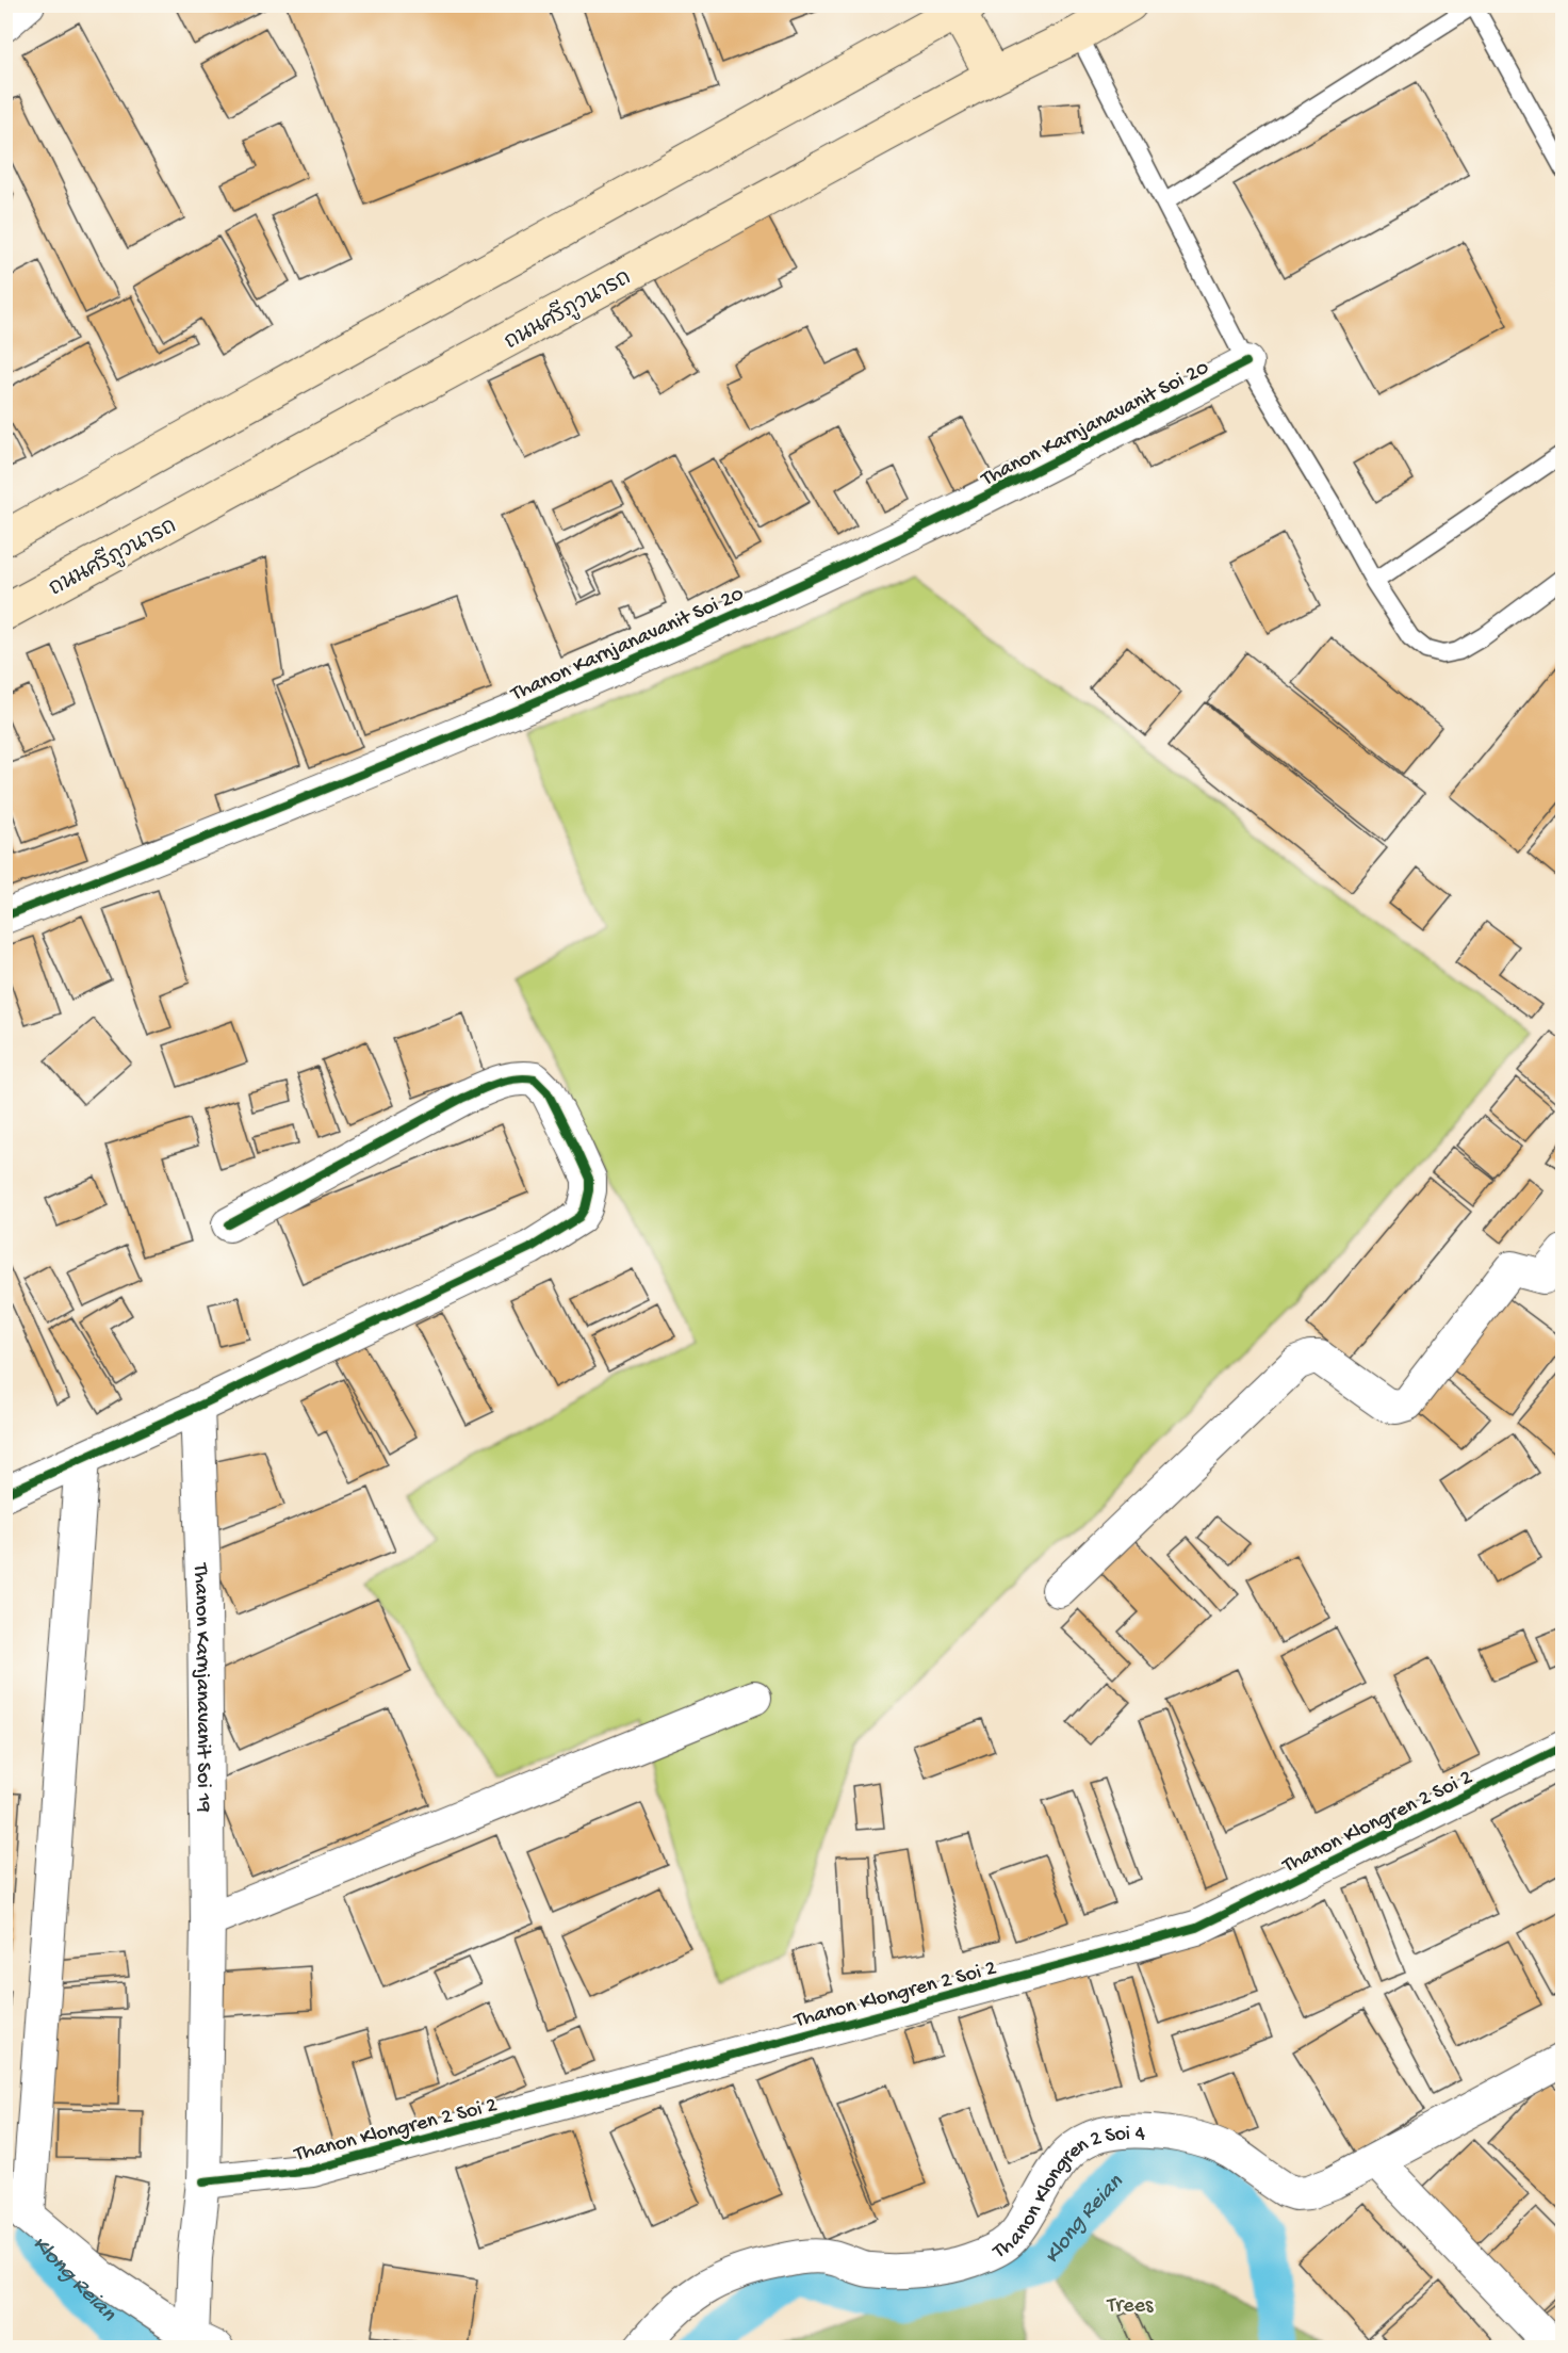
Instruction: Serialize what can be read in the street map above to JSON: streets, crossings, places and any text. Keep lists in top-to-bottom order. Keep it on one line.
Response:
{"streets":{"main road":["ถนนศรีภูวนารถ"],"street":["Thanon Karnjanavanit Soi 20","Thanon Karnjanavanit Soi 19","Thanon Klongren 2 Soi 2","Thanon Klongren 2 Soi 4"]},"crossings":[["Thanon Karnjanavanit Soi 19","Thanon Klongren 2 Soi 2"]],"water":["Klong Reian"],"parks":["Trees"]}
